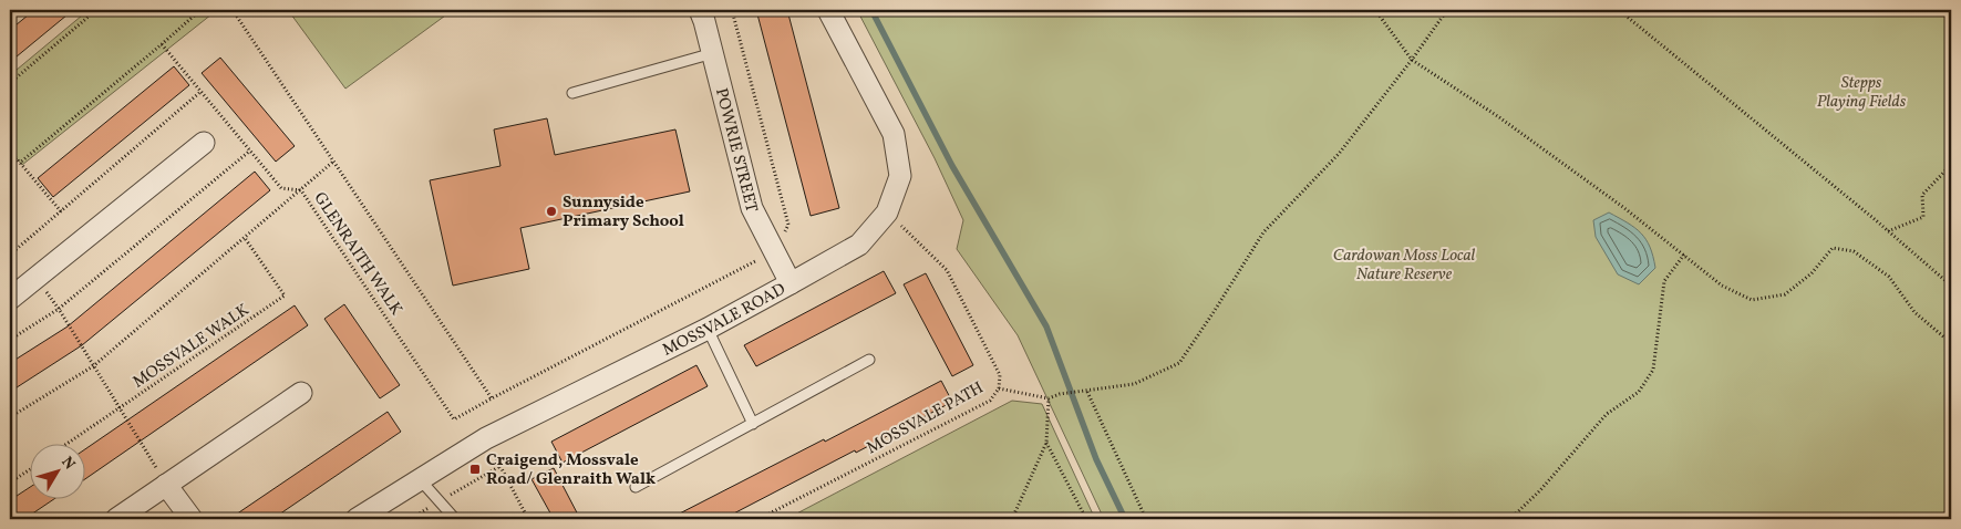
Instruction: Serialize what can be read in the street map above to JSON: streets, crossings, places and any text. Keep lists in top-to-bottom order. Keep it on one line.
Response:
{"streets":{"street":["POWRIE STREET","MOSSVALE ROAD"],"path":["GLENRAITH WALK","MOSSVALE WALK","MOSSVALE PATH"]},"crossings":[["POWRIE STREET","MOSSVALE ROAD"],["MOSSVALE ROAD","MOSSVALE PATH"]],"parks":["Stepps Playing Fields","Cardowan Moss Local Nature Reserve"],"places":{"other":["Sunnyside Primary School"],"transit":["Craigend, Mossvale Road/ Glenraith Walk"]},"north":"top right"}
